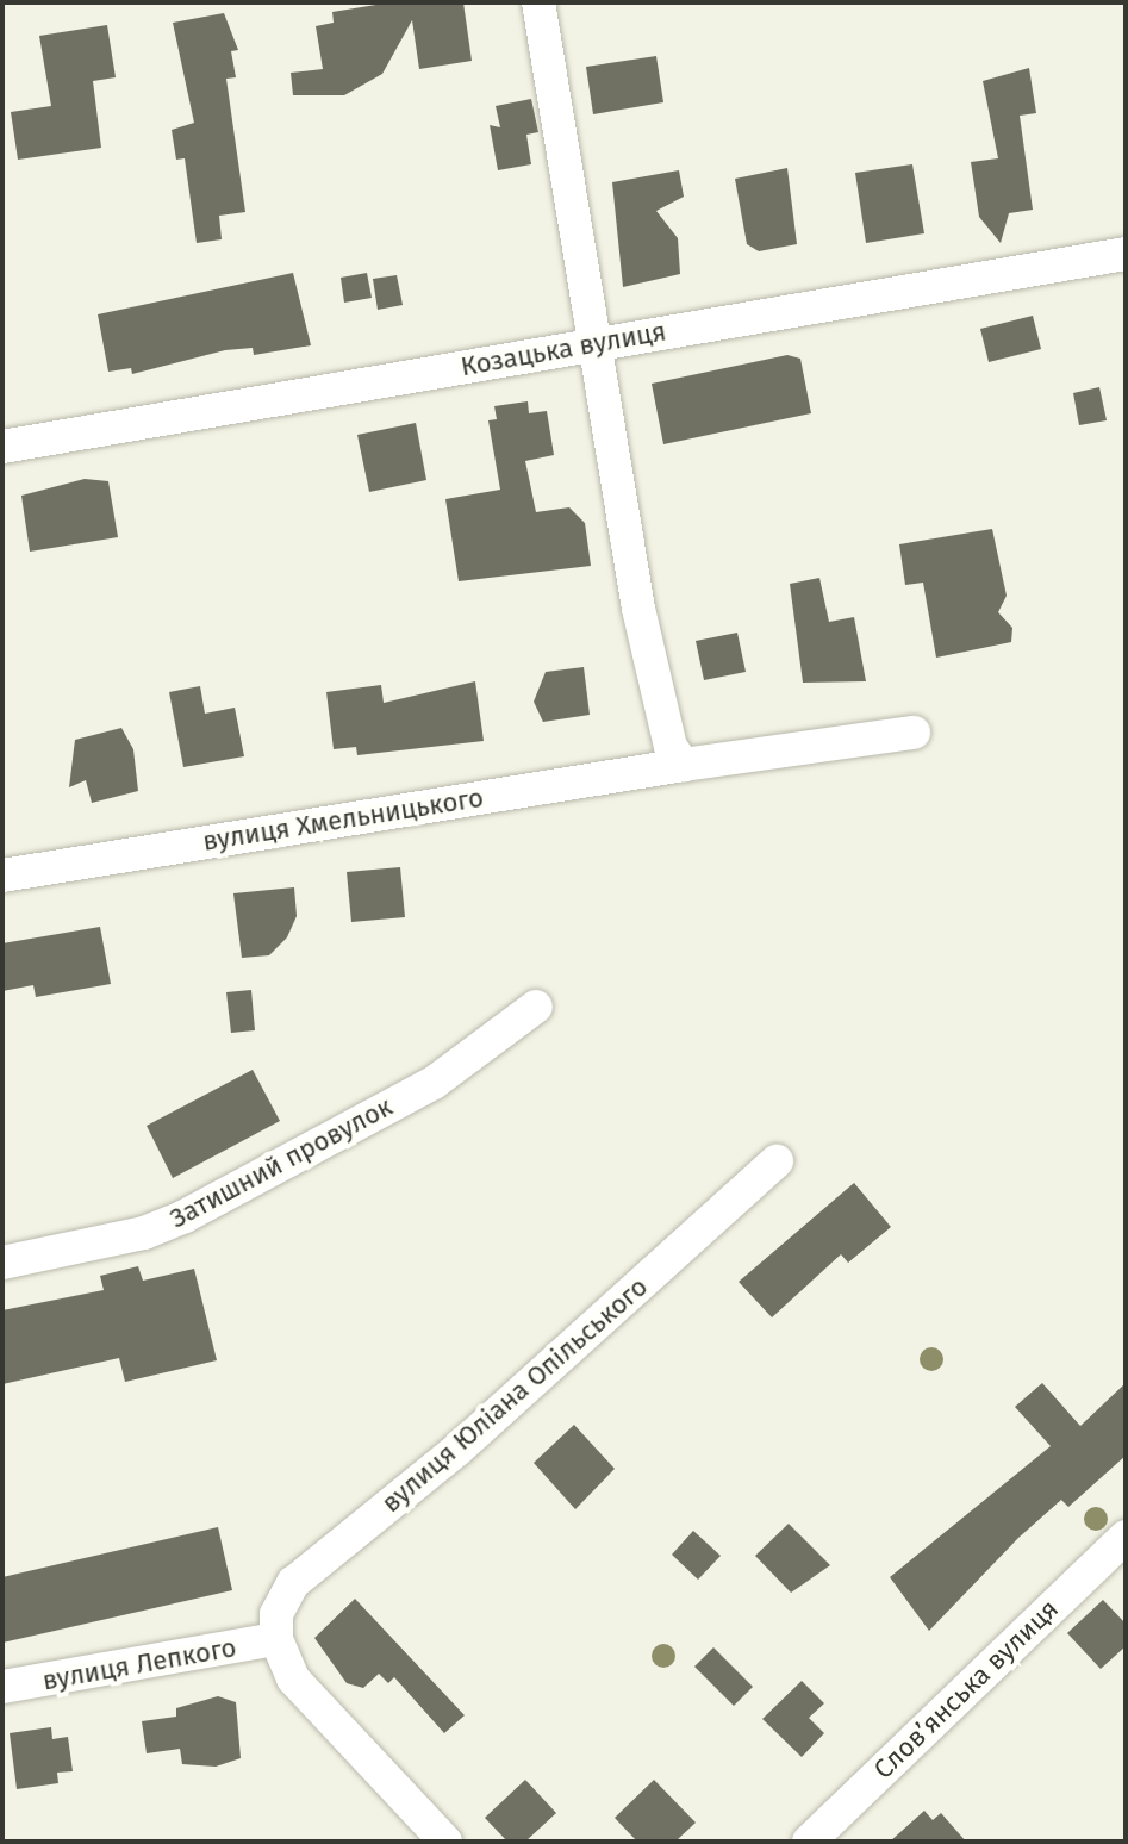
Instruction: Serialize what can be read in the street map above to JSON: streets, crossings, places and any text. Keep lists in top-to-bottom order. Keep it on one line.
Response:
{"streets":{"street":["Козацька вулиця","вулиця Хмельницького","Затишний провулок","вулиця Юліана Опільського","вулиця Лепкого","Словʼянська вулиця"]},"crossings":[["вулиця Юліана Опільського","вулиця Лепкого"]]}
